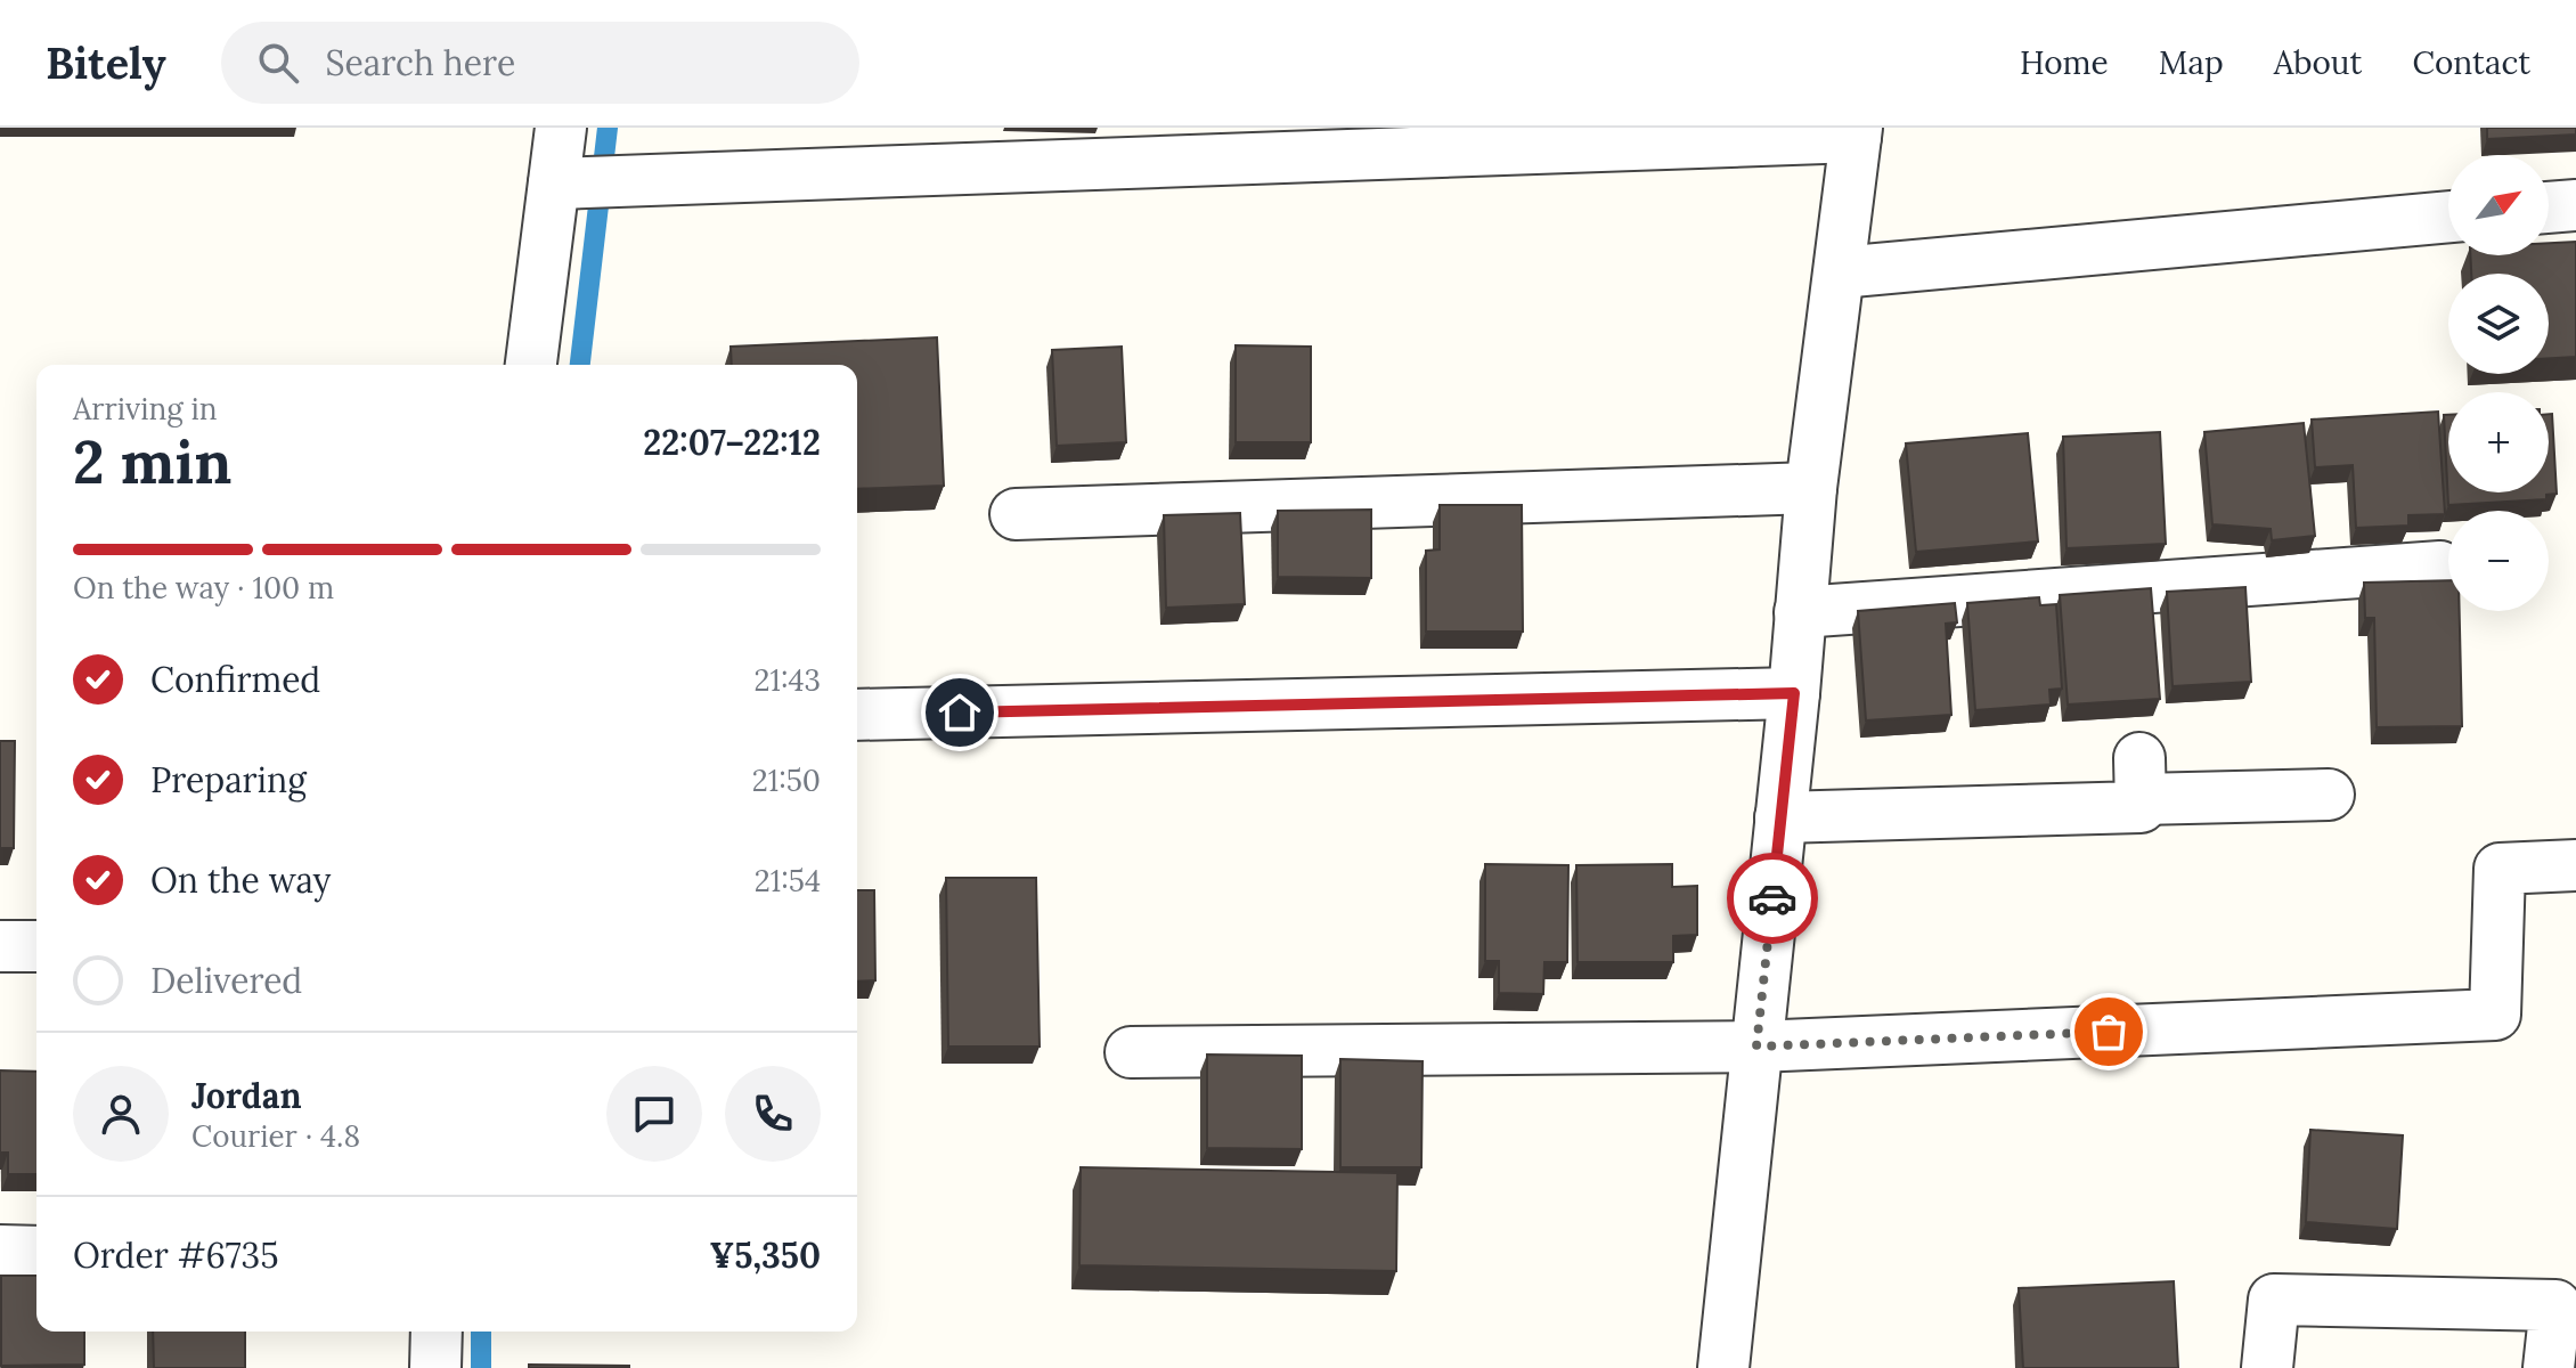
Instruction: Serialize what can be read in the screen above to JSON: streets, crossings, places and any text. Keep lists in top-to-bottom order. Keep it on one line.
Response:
{"north":"top right","page":{"header":"Bitely","search":"Search here","nav":["Home","Map","About","Contact"],"map_buttons":["+","−"],"heading":["2 min","Arriving in","22:07–22:12"],"panel":["Jordan","Courier · 4.8","Order #6735","¥5,350"],"bar":"On the way · 100 m","list":[["Confirmed","21:43"],["Preparing","21:50"],["On the way","21:54"],"Delivered"]}}
